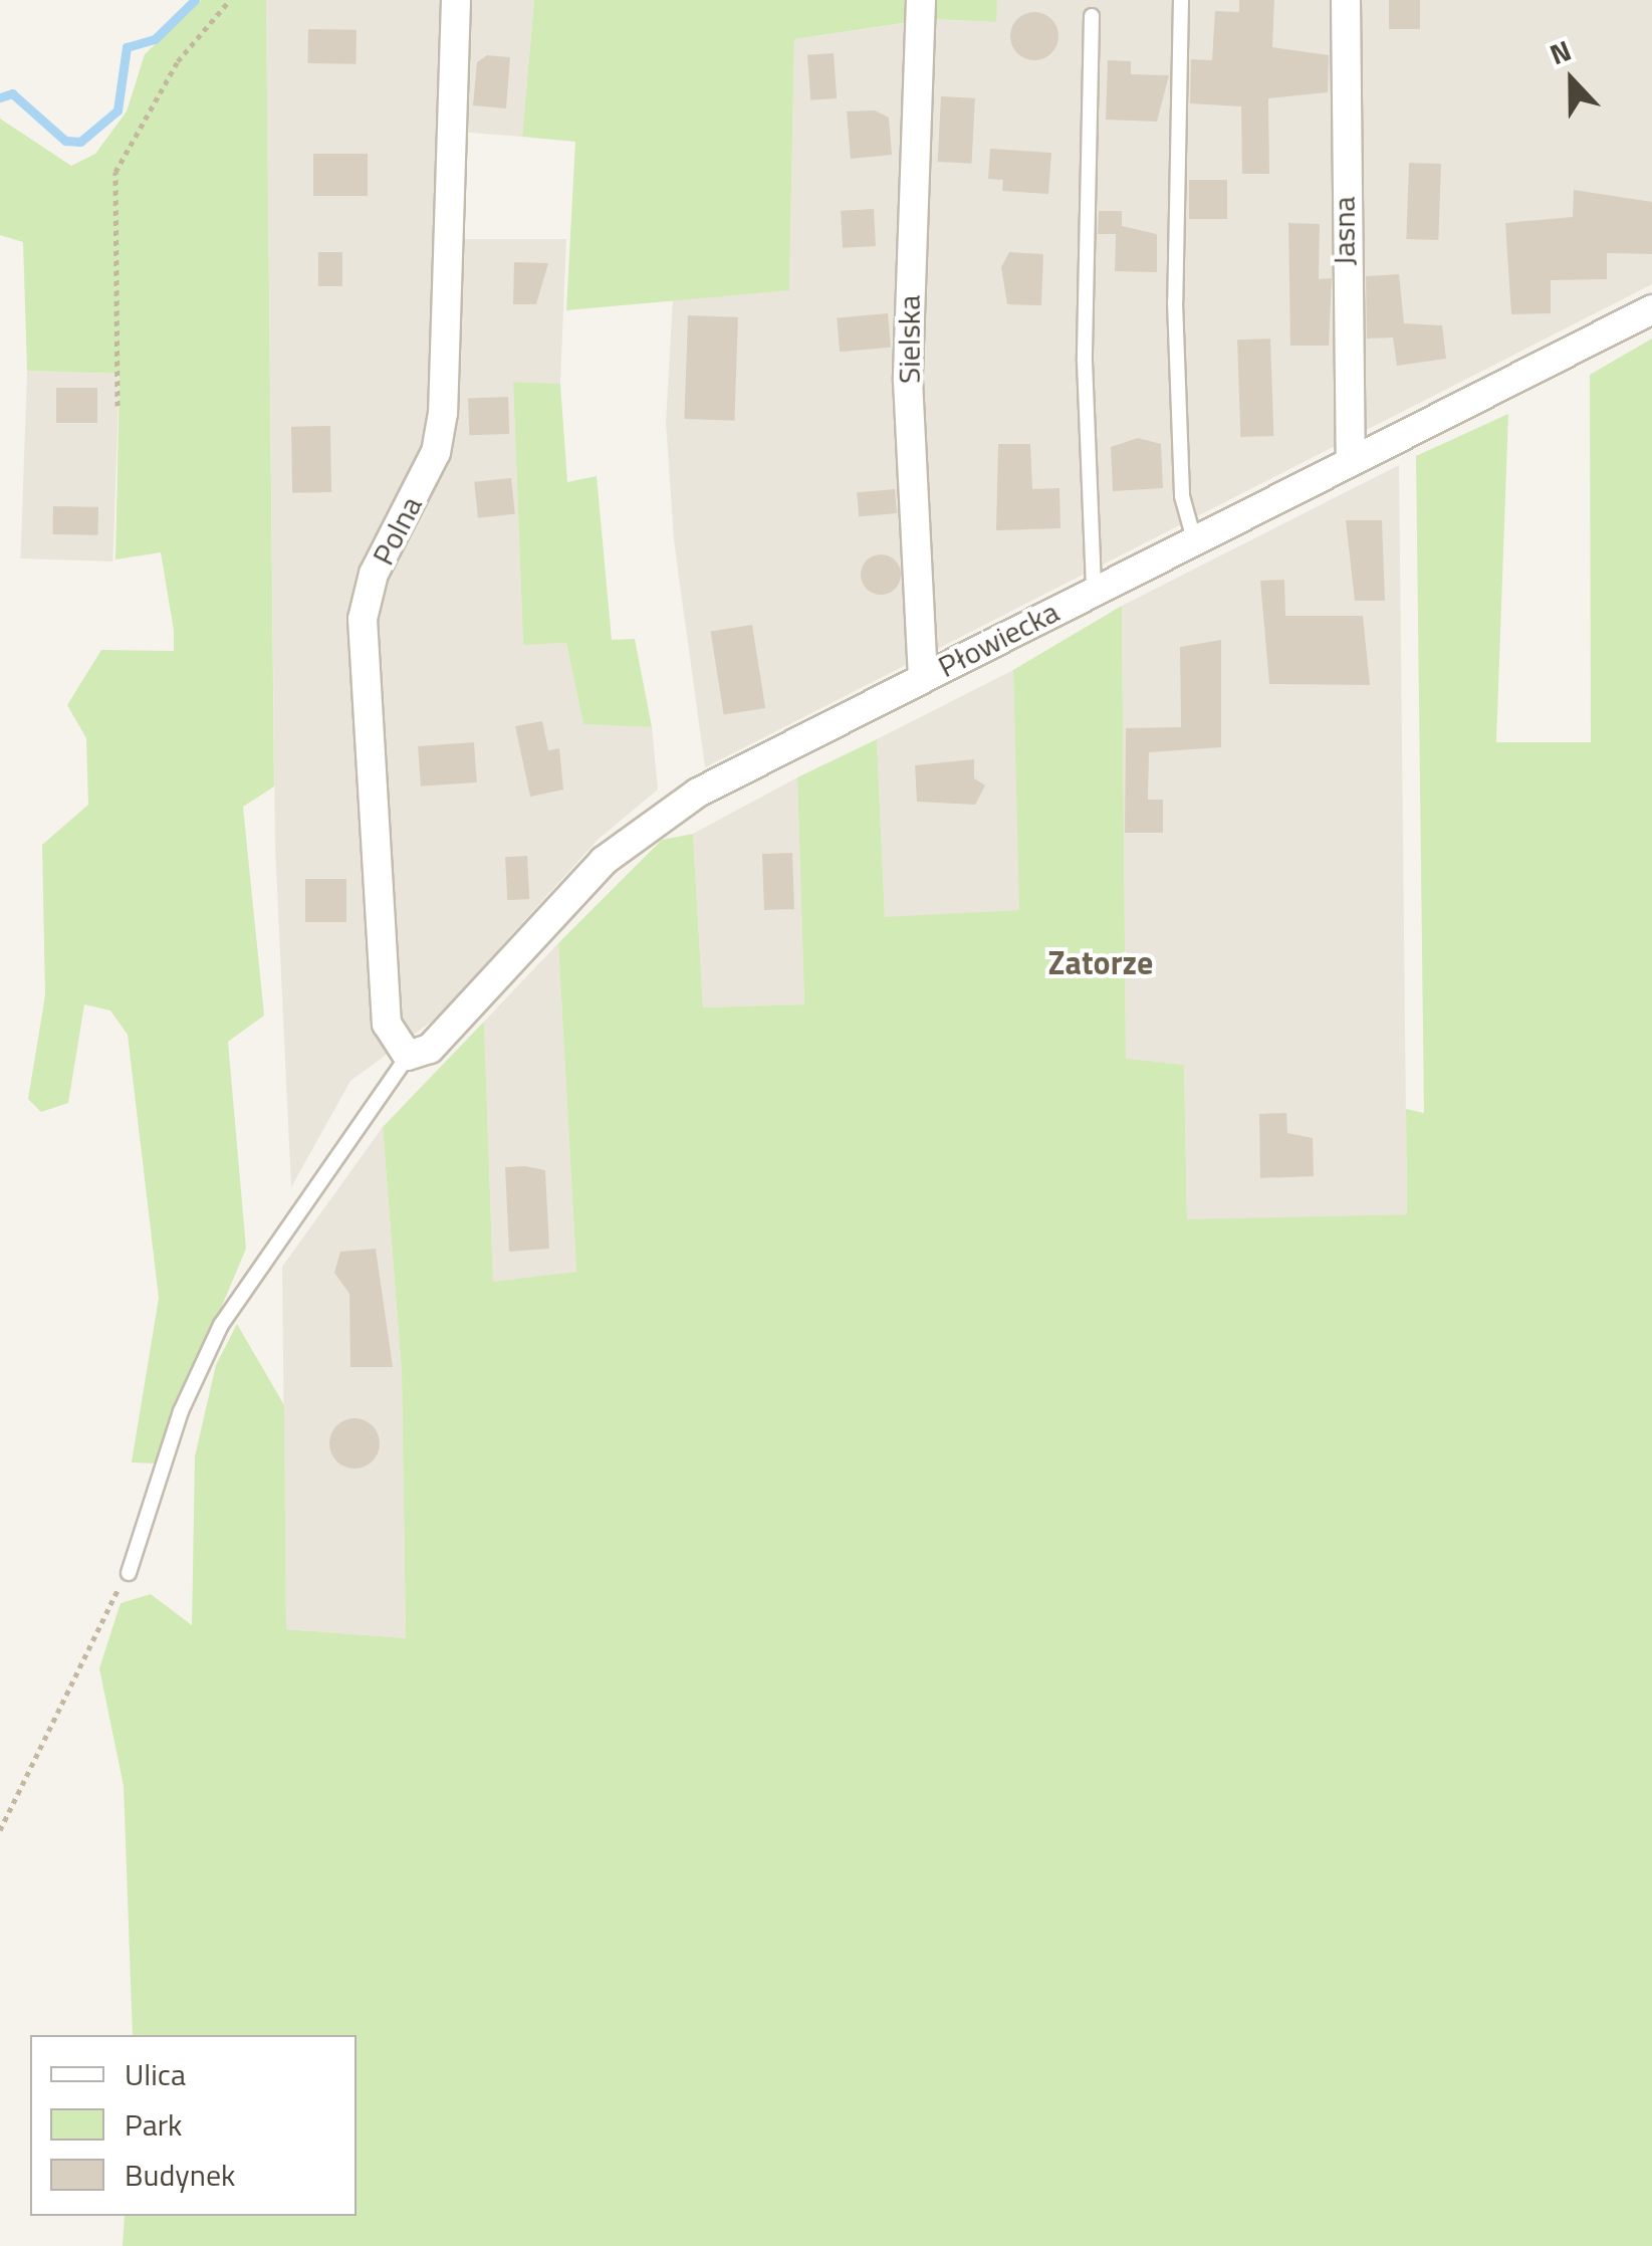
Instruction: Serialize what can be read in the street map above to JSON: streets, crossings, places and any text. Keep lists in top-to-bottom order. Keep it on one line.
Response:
{"streets":{"street":["Jasna","Sielska","Polna","Płowiecka"]},"crossings":[["Jasna","Płowiecka"],["Sielska","Płowiecka"],["Polna","Płowiecka"]],"districts":["Zatorze"],"legend":["Ulica","Park","Budynek"],"north":"top"}
